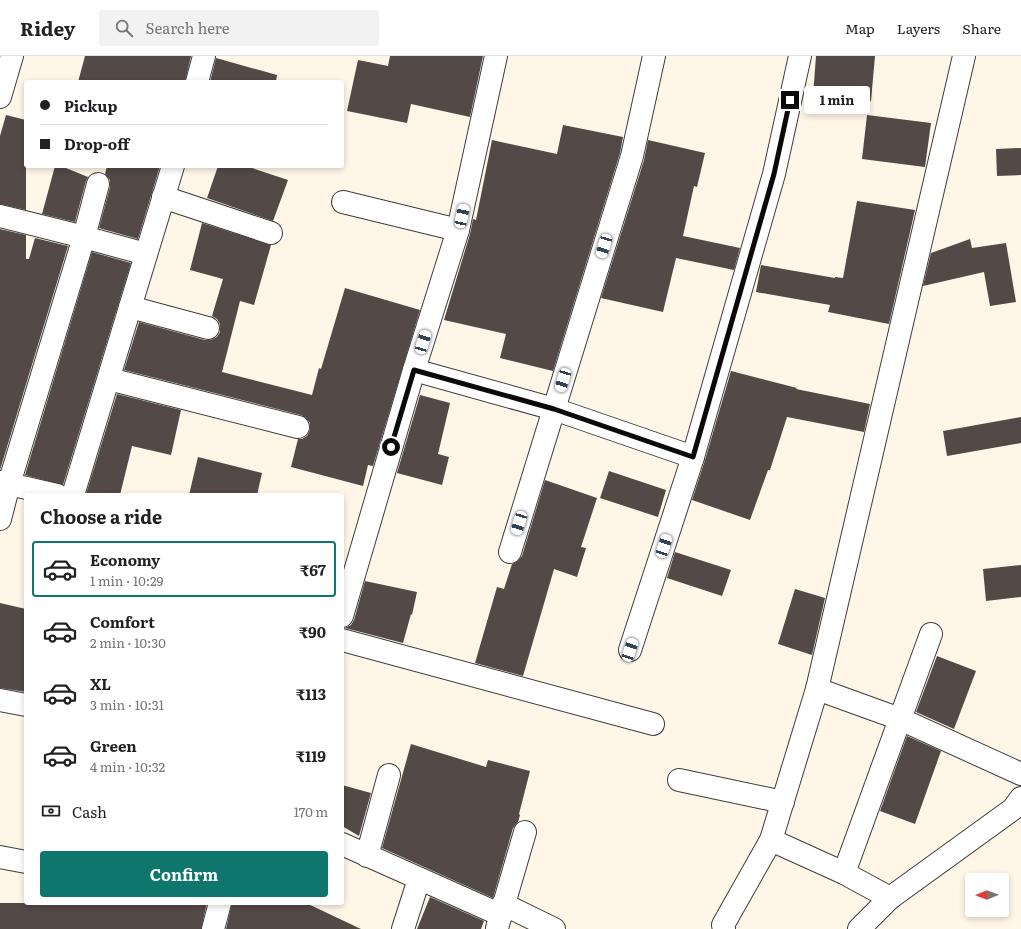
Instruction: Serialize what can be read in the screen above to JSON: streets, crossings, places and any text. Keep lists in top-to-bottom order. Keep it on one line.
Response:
{"north":"left","page":{"header":"Ridey","search":"Search here","nav":["Map","Layers","Share"],"banner":["Pickup","Drop-off"],"bubble":"1 min","heading":"Choose a ride","list":[{"name":"Economy","note":"1 min · 10:29","value":"₹67"},{"name":"Comfort","note":"2 min · 10:30","value":"₹90"},{"name":"XL","note":"3 min · 10:31","value":"₹113"},{"name":"Green","note":"4 min · 10:32","value":"₹119"}],"pay":["Cash","170 m"],"buttons":"Confirm"}}
